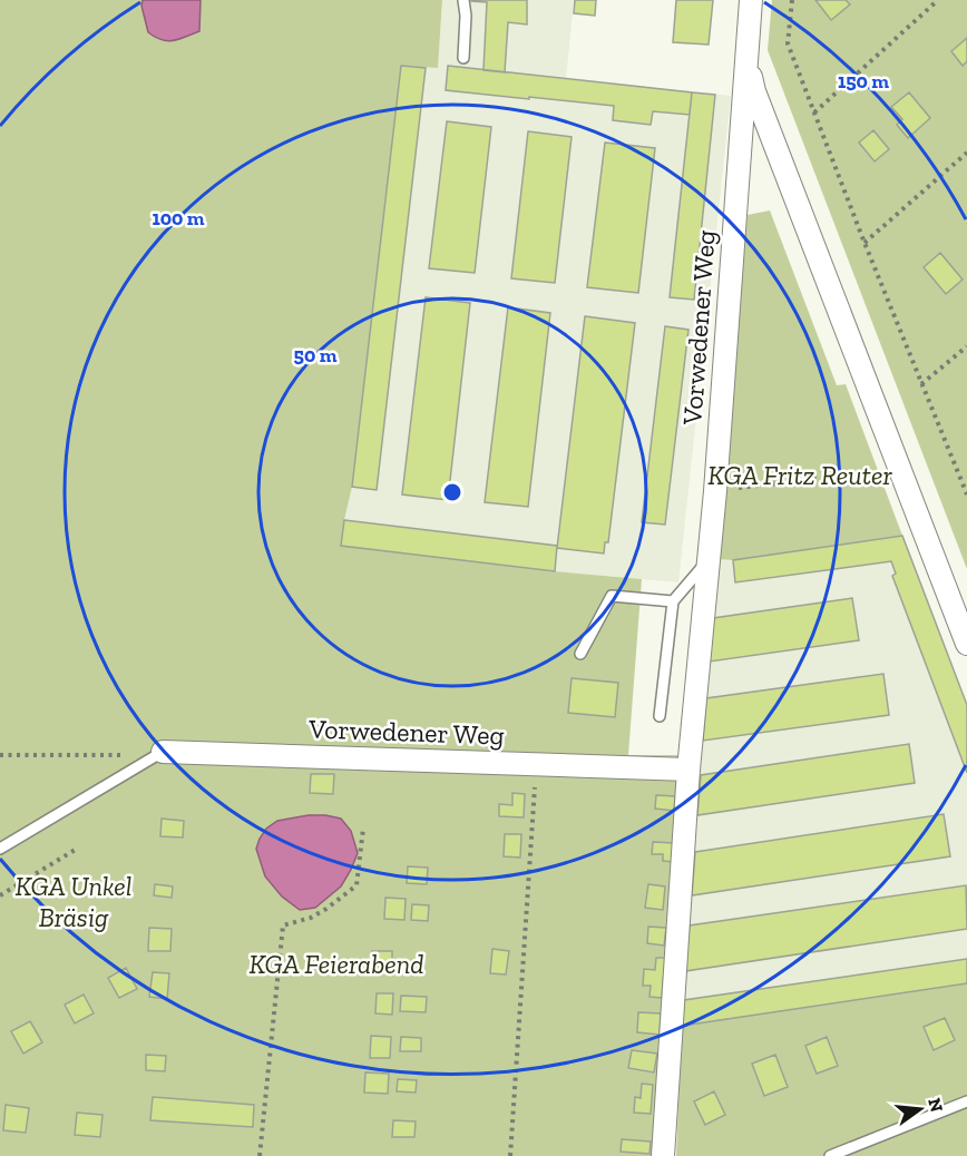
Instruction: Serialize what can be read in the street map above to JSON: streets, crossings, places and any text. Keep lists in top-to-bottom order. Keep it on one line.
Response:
{"streets":{"street":["Vorwedener Weg"]},"parks":["KGA Fritz Reuter","KGA Unkel Bräsig","KGA Feierabend"],"north":"right","rings":["150 m","100 m","50 m"]}
